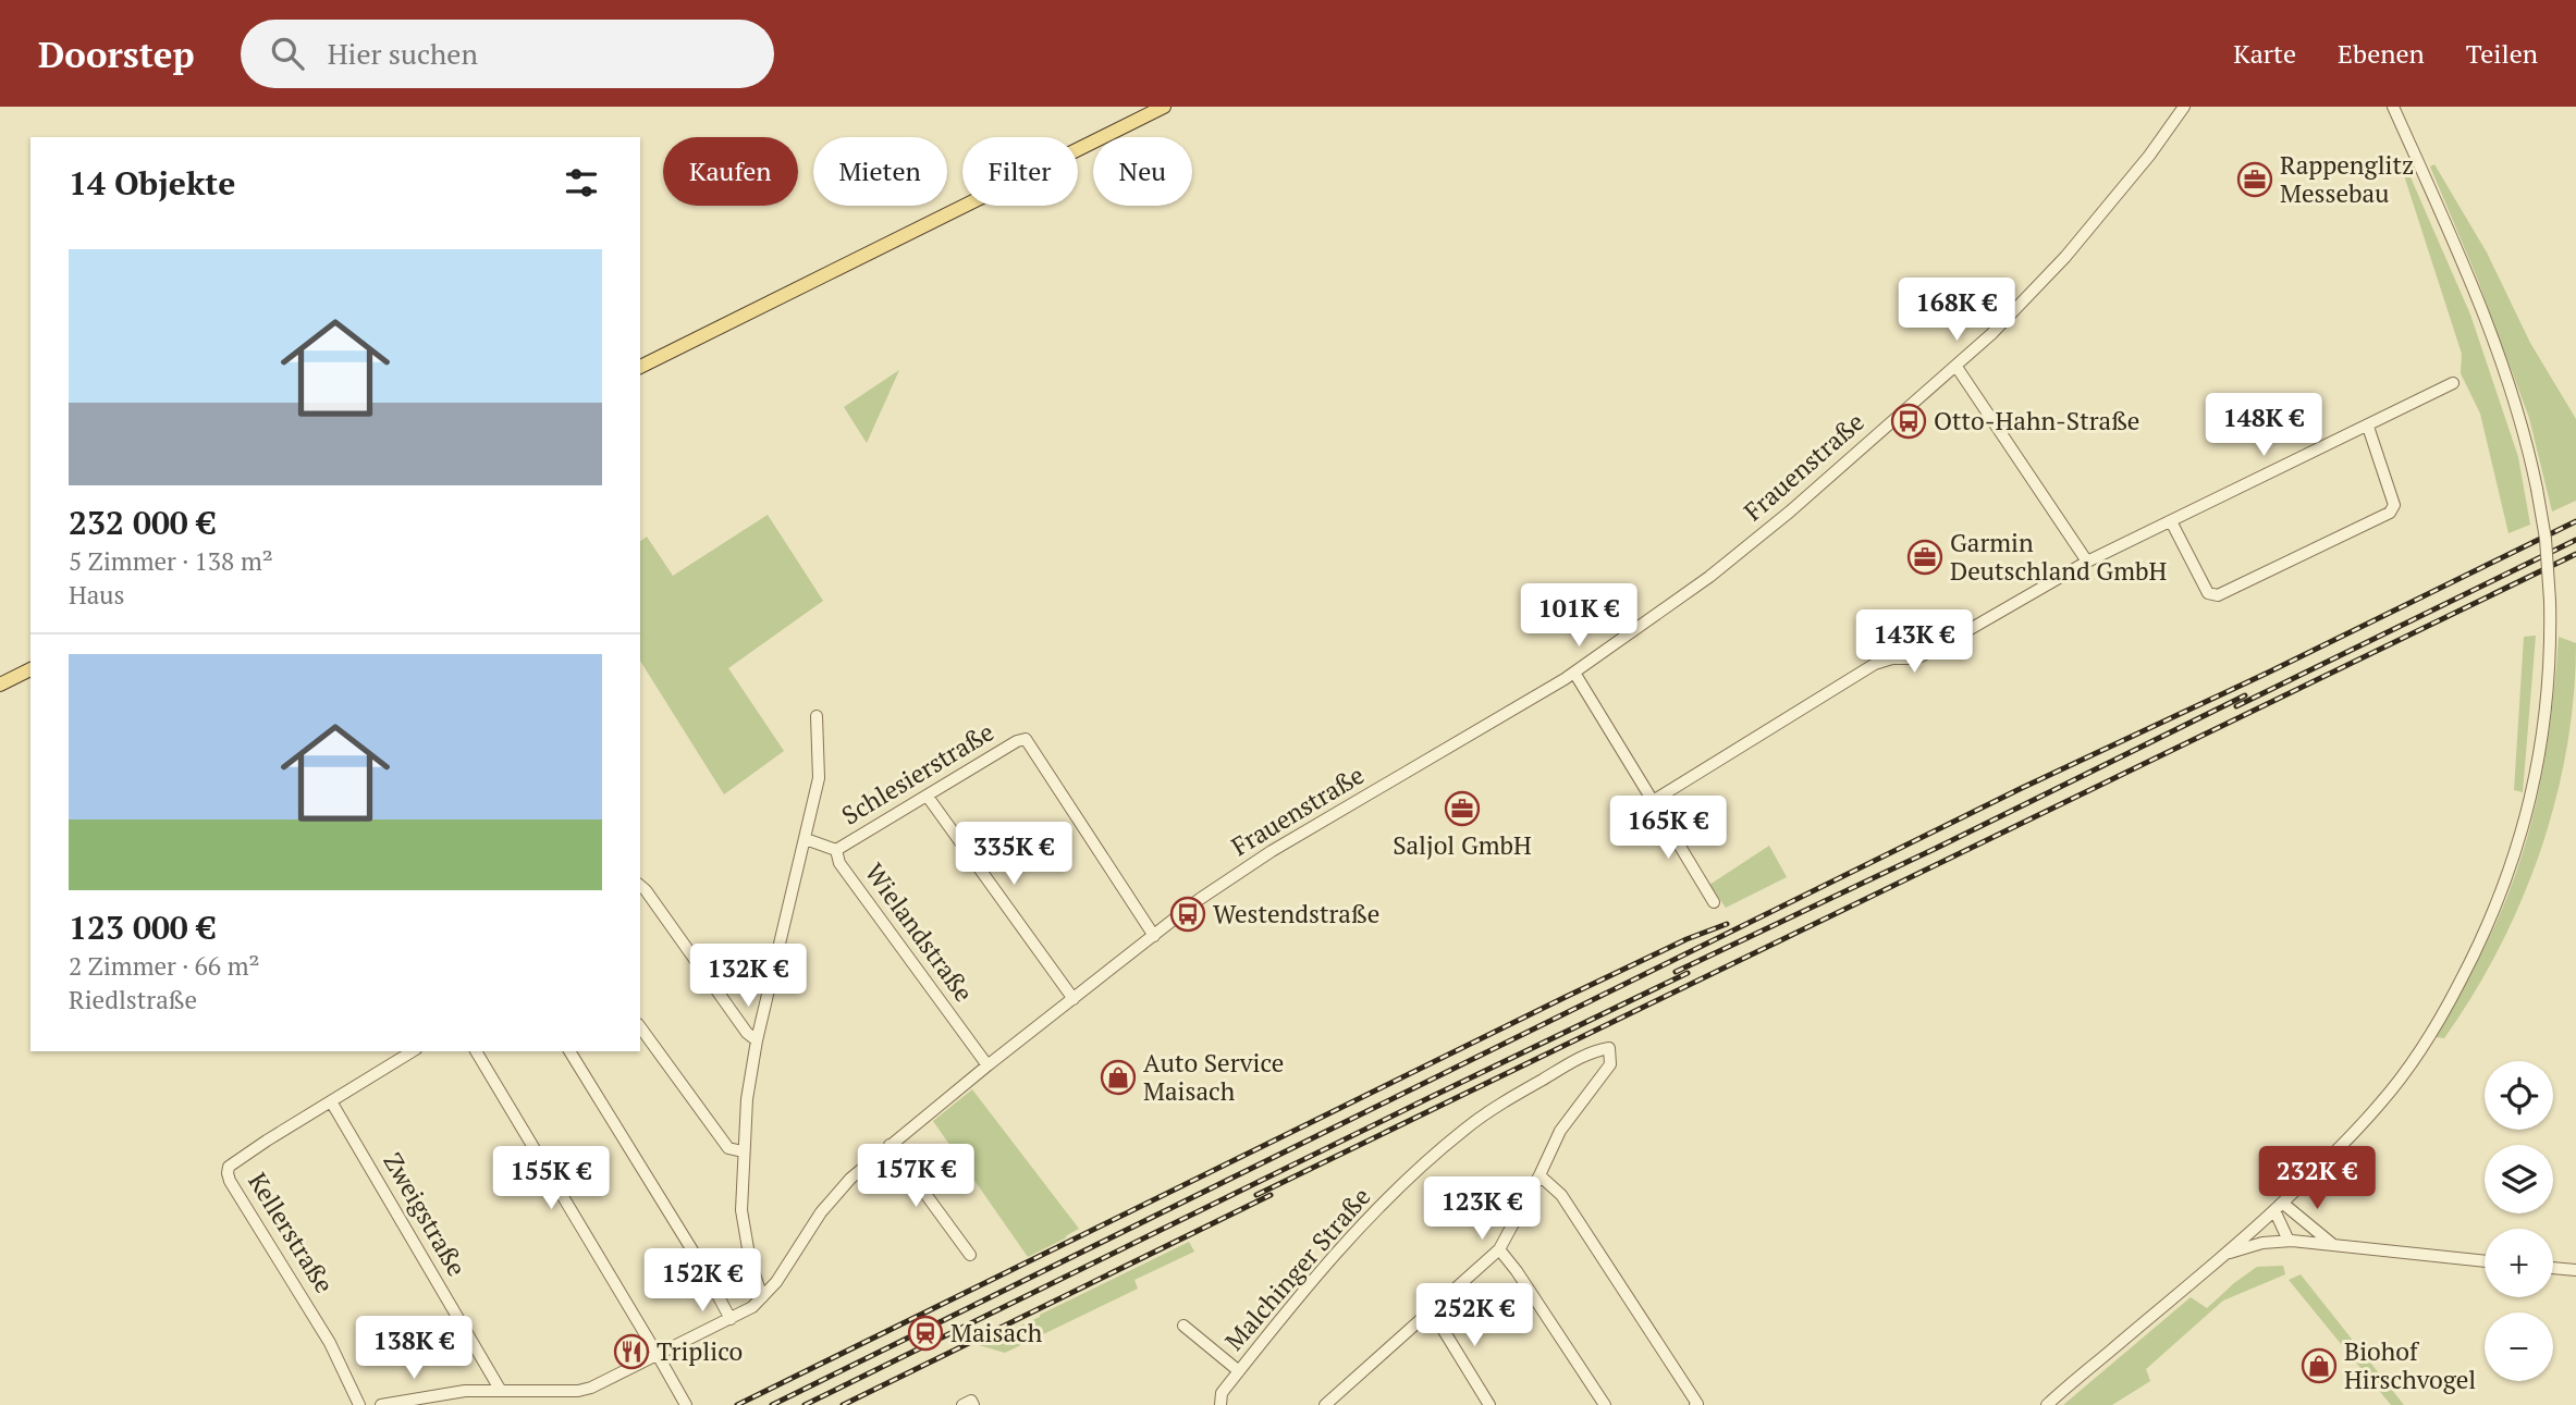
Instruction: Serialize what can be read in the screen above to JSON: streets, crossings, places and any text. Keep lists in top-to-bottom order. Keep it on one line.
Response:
{"streets":{"street":["Frauenstraße","Schlesierstraße","Wielandstraße","Zweigstraße","Kellerstraße","Malchinger Straße"]},"crossings":[["Frauenstraße","Schlesierstraße"],["Frauenstraße","Wielandstraße"],["Frauenstraße","Zweigstraße"],["Schlesierstraße","Wielandstraße"],["Zweigstraße","Kellerstraße"]],"places":{"office":["Rappenglitz Messebau","Garmin Deutschland GmbH","Saljol GmbH"],"bus stop":["Otto-Hahn-Straße","Westendstraße"],"shop":["Auto Service Maisach","Biohof Hirschvogel"],"station":["Maisach"],"restaurant":["Triplico"]},"page":{"header":"Doorstep","search":"Hier suchen","nav":["Karte","Ebenen","Teilen"],"chip":["Kaufen","Mieten","Filter","Neu"],"heading":"14 Objekte","list":[{"name":"232 000 €","note":"5 Zimmer · 138 m² · Haus"},{"name":"123 000 €","note":"2 Zimmer · 66 m² · Riedlstraße"}],"price":["168K €","148K €","101K €","143K €","165K €","335K €","132K €","157K €","155K €","232K €","123K €","152K €","252K €","138K €"],"map_buttons":["+","−"]}}
